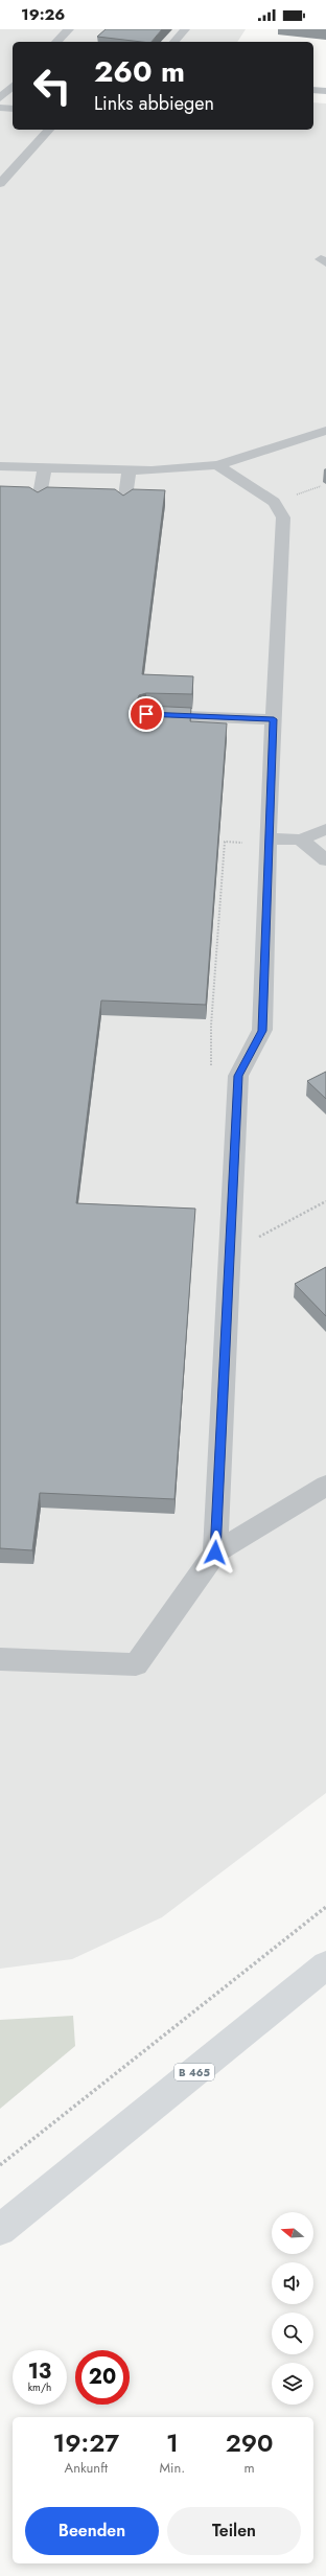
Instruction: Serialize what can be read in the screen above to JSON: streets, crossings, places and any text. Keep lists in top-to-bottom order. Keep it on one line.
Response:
{"streets":{"main road":["B 465"]},"north":"left","page":{"status":"19:26","turn":["260 m","Links abbiegen"],"speed":"13 km/h","limit":"20","eta":["19:27","Ankunft","1","Min.","290","m"],"buttons":["Beenden","Teilen"]}}
